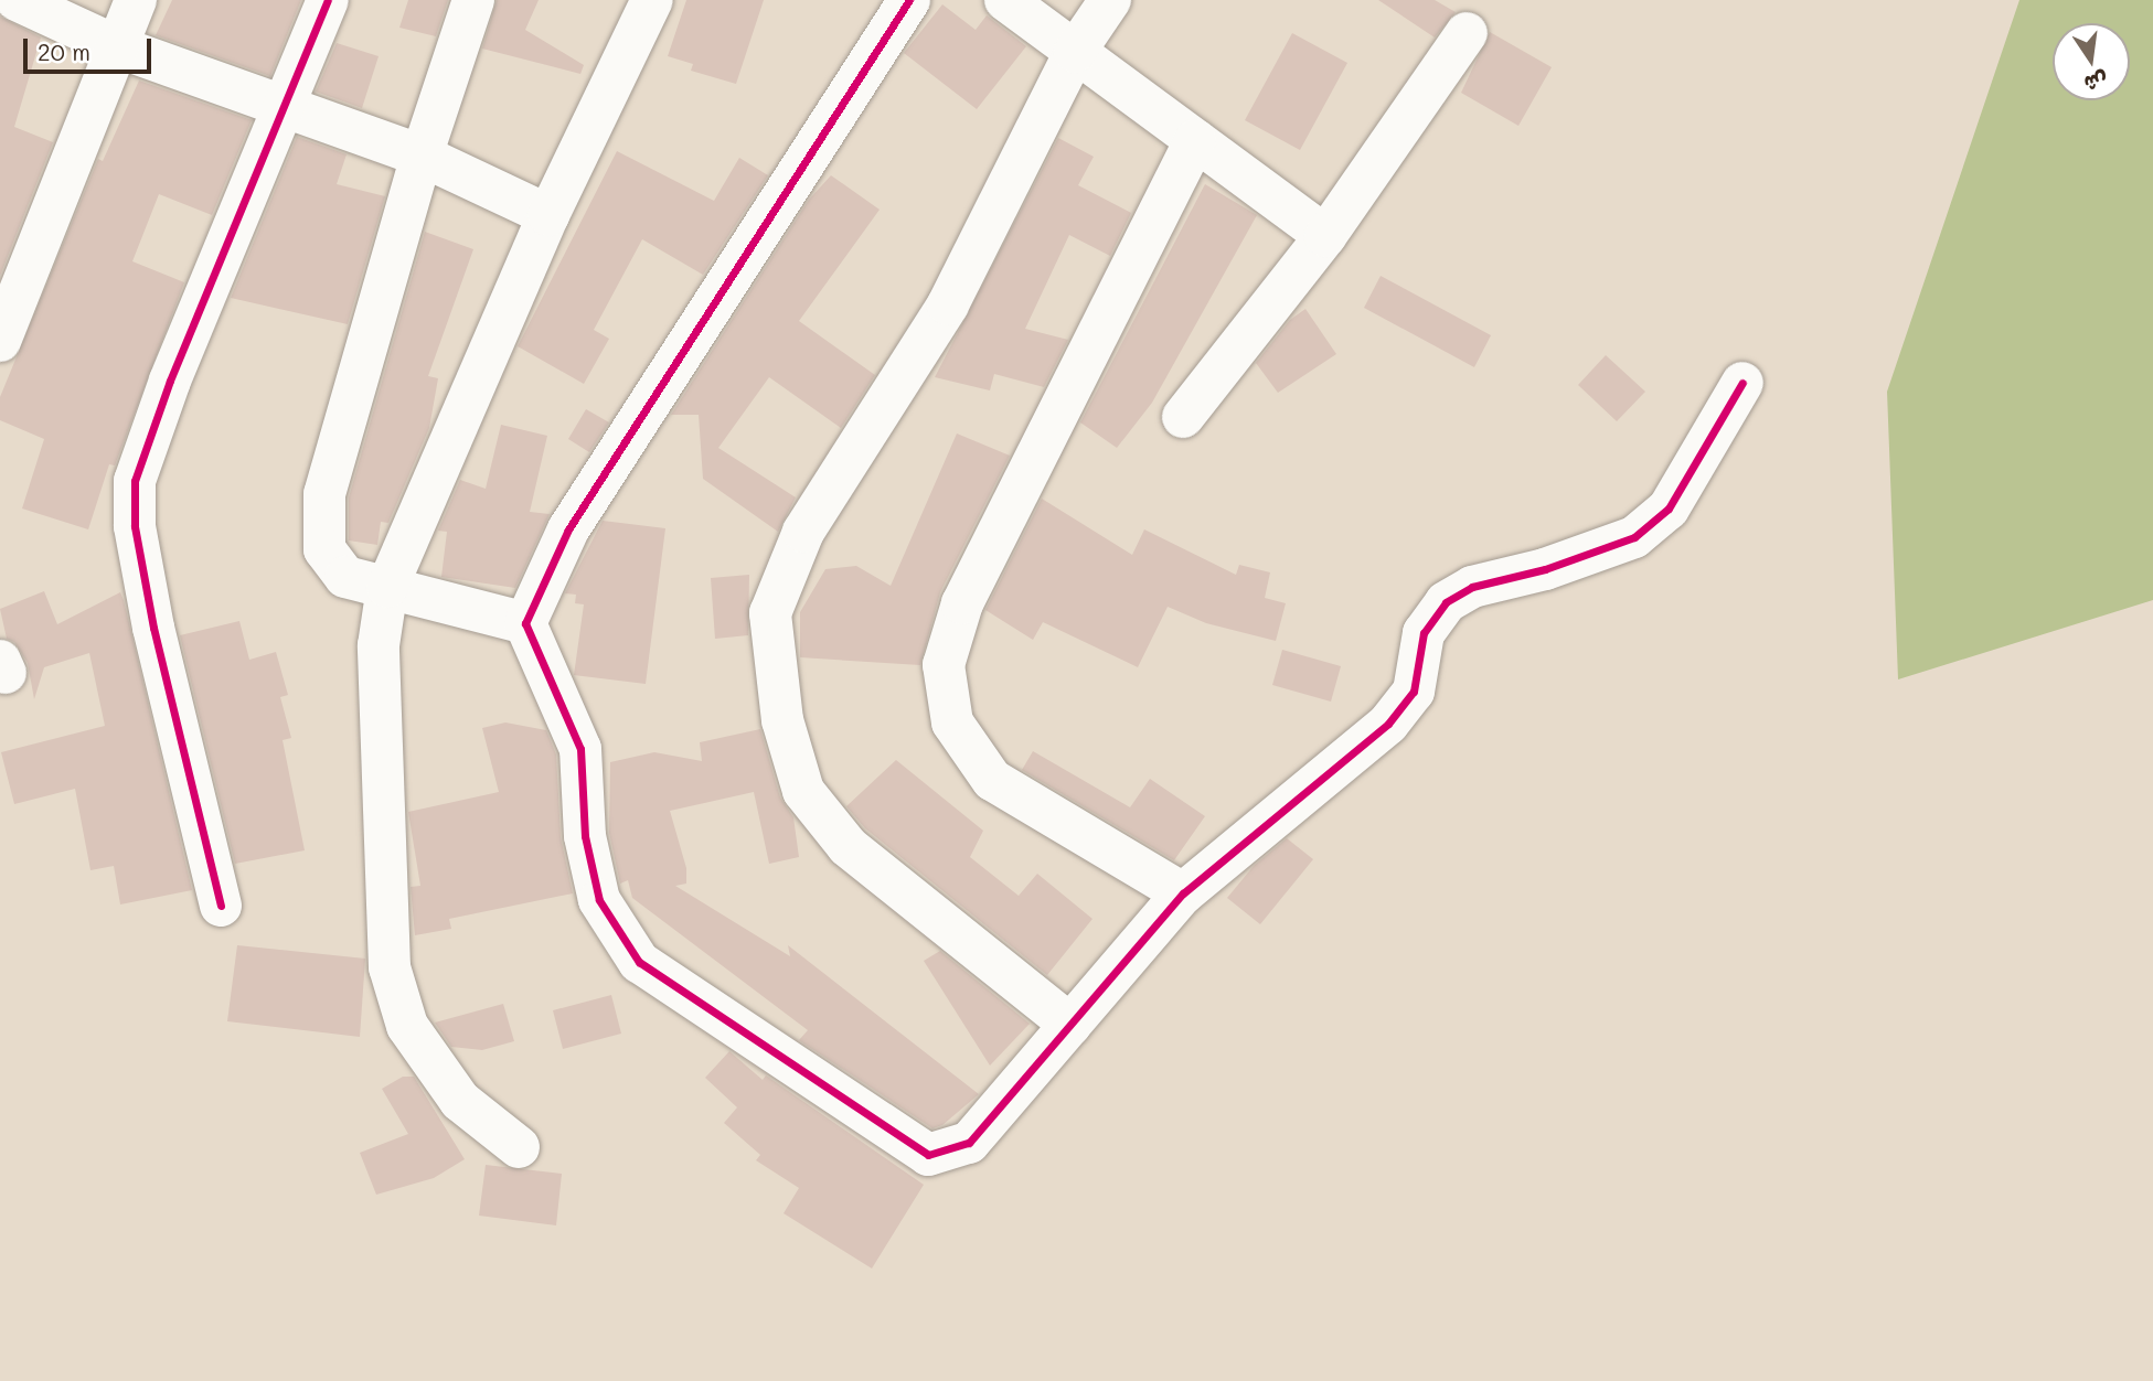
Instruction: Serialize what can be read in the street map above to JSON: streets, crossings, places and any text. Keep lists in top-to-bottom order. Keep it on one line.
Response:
{"scale_bar":"20 m","north":"bottom"}
